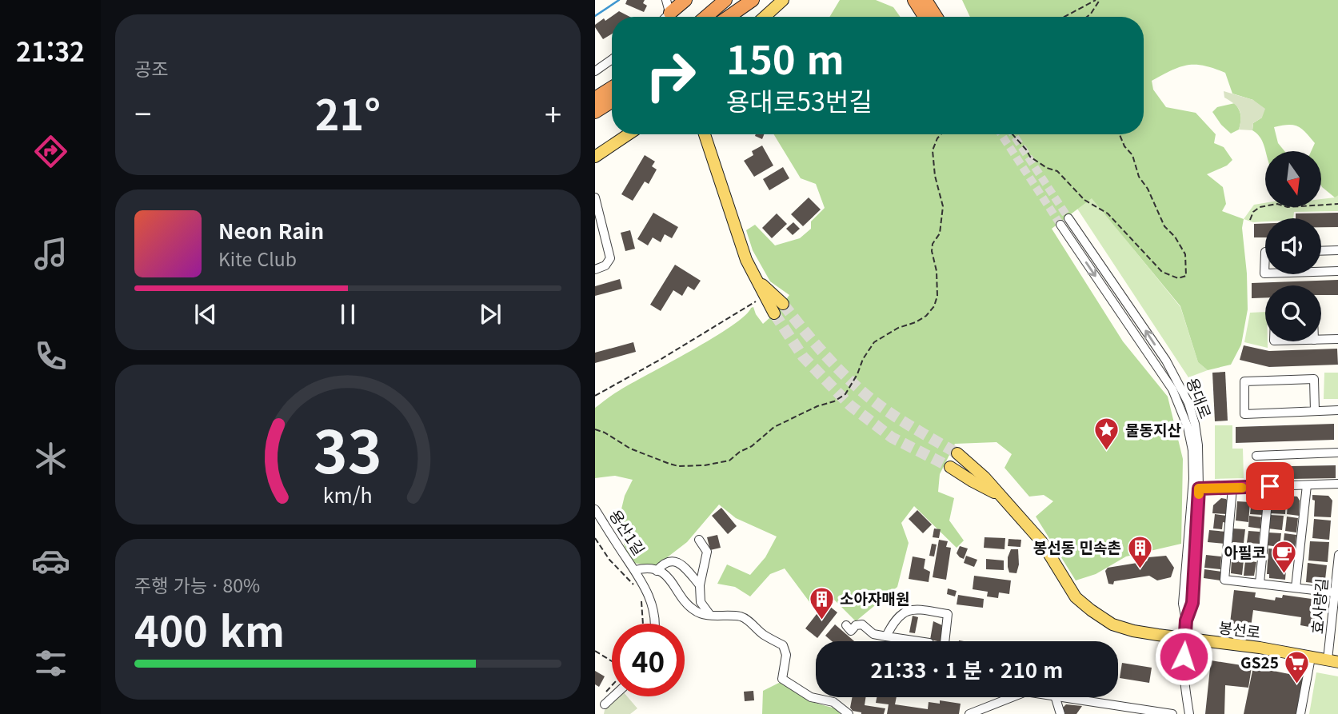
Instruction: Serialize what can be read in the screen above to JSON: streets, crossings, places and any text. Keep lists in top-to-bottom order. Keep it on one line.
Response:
{"streets":{"main road":["봉선로"],"street":["용대로","용산1길","효사랑길"]},"crossings":[["용대로","봉선로"],["효사랑길","봉선로"]],"places":{"place":["물동지산"],"building":["봉선동 민속촌","소아자매원"],"cafe":["아필코"],"supermarket":["GS25"]},"north":"bottom","page":{"tabs":"21:32","tile":["공조",["주행 가능 · 80%","400 km"]],"turn":["150 m","용대로53번길"],"heat":["−","21°","+"],"song":["Neon Rain","Kite Club"],"limit":"40","trip":"21:33 · 1 분 · 210 m","gauge":["33","km/h"]}}
